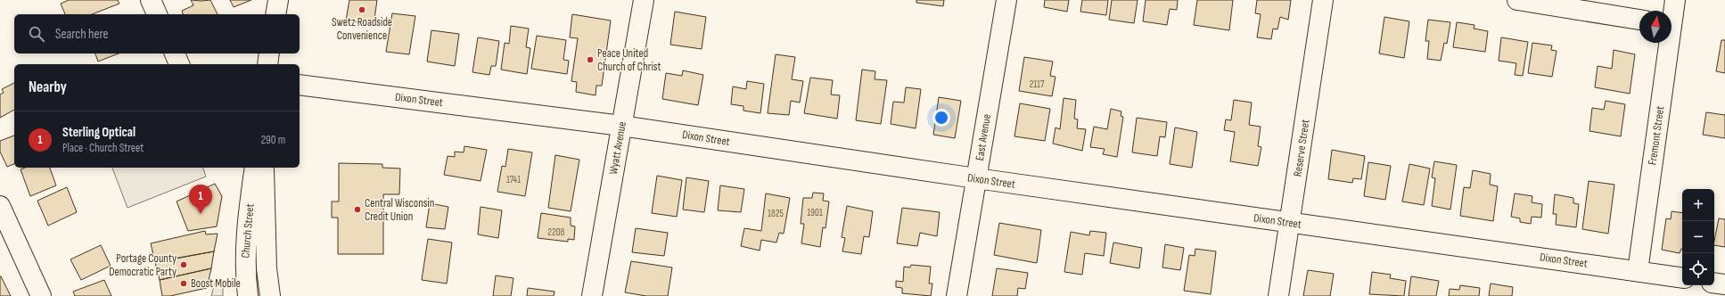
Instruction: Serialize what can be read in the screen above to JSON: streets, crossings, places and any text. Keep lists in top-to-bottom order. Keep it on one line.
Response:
{"streets":{"street":["Dixon Street","Fremont Street","East Avenue","Wyatt Avenue","Reserve Street","Church Street"]},"crossings":[["Dixon Street","Fremont Street"],["Dixon Street","East Avenue"],["Dixon Street","Wyatt Avenue"],["Dixon Street","Reserve Street"]],"places":["Swetz Roadside Convenience","Peace United Church of Christ","Central Wisconsin Credit Union","Portage County Democratic Party","Boost Mobile"],"house_numbers":["2117","1741","1901","1825","2208"],"north":"top","page":{"search":"Search here","heading":"Nearby","list":[{"mark":"1","name":"Sterling Optical","note":"Place · Church Street","value":"290 m"}],"pins":"1","map_buttons":["+","−"]}}
